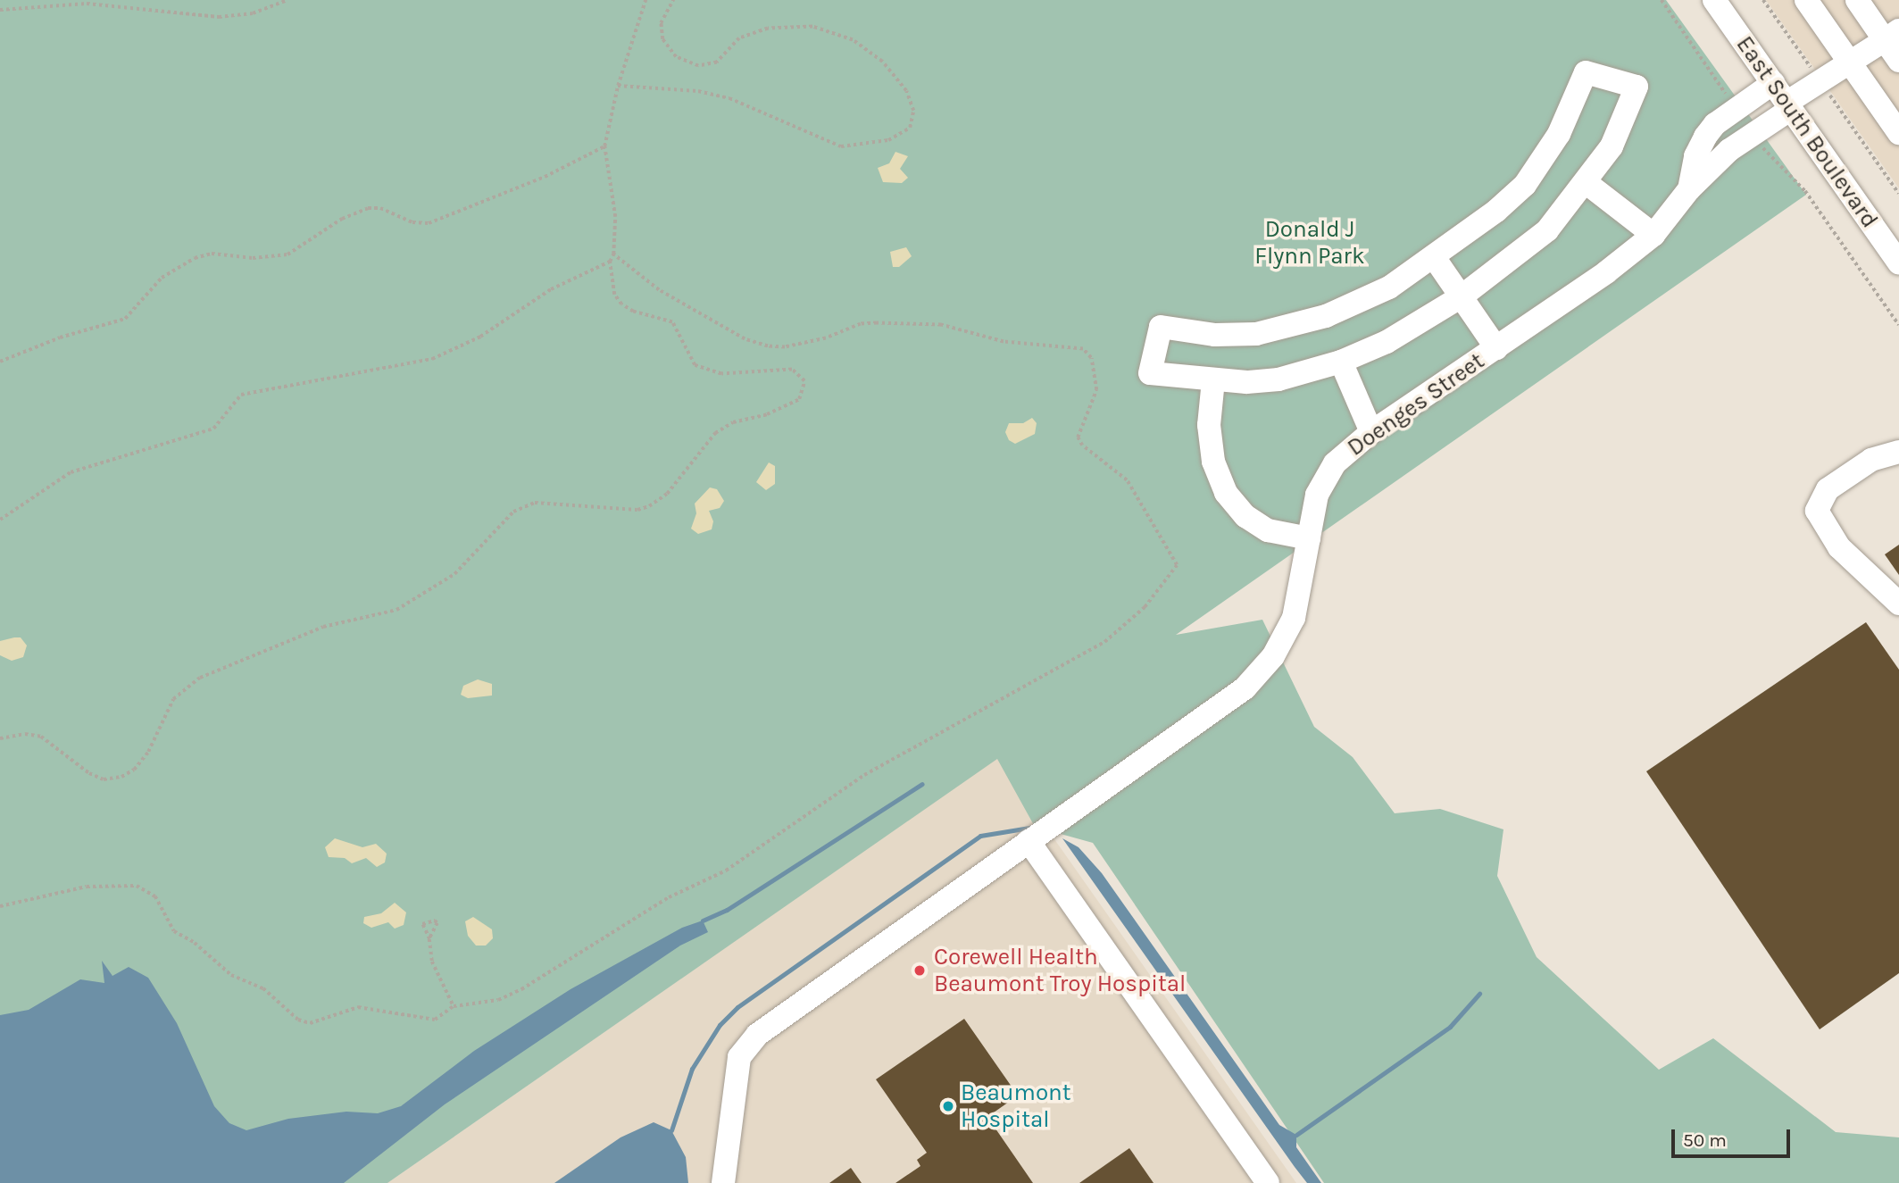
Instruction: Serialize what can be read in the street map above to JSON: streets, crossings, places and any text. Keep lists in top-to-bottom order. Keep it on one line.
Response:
{"streets":{"street":["East South Boulevard","Doenges Street"]},"crossings":[["East South Boulevard","Doenges Street"]],"parks":["Donald J Flynn Park"],"places":["Corewell Health Beaumont Troy Hospital","Beaumont Hospital"],"scale_bar":"50 m"}
